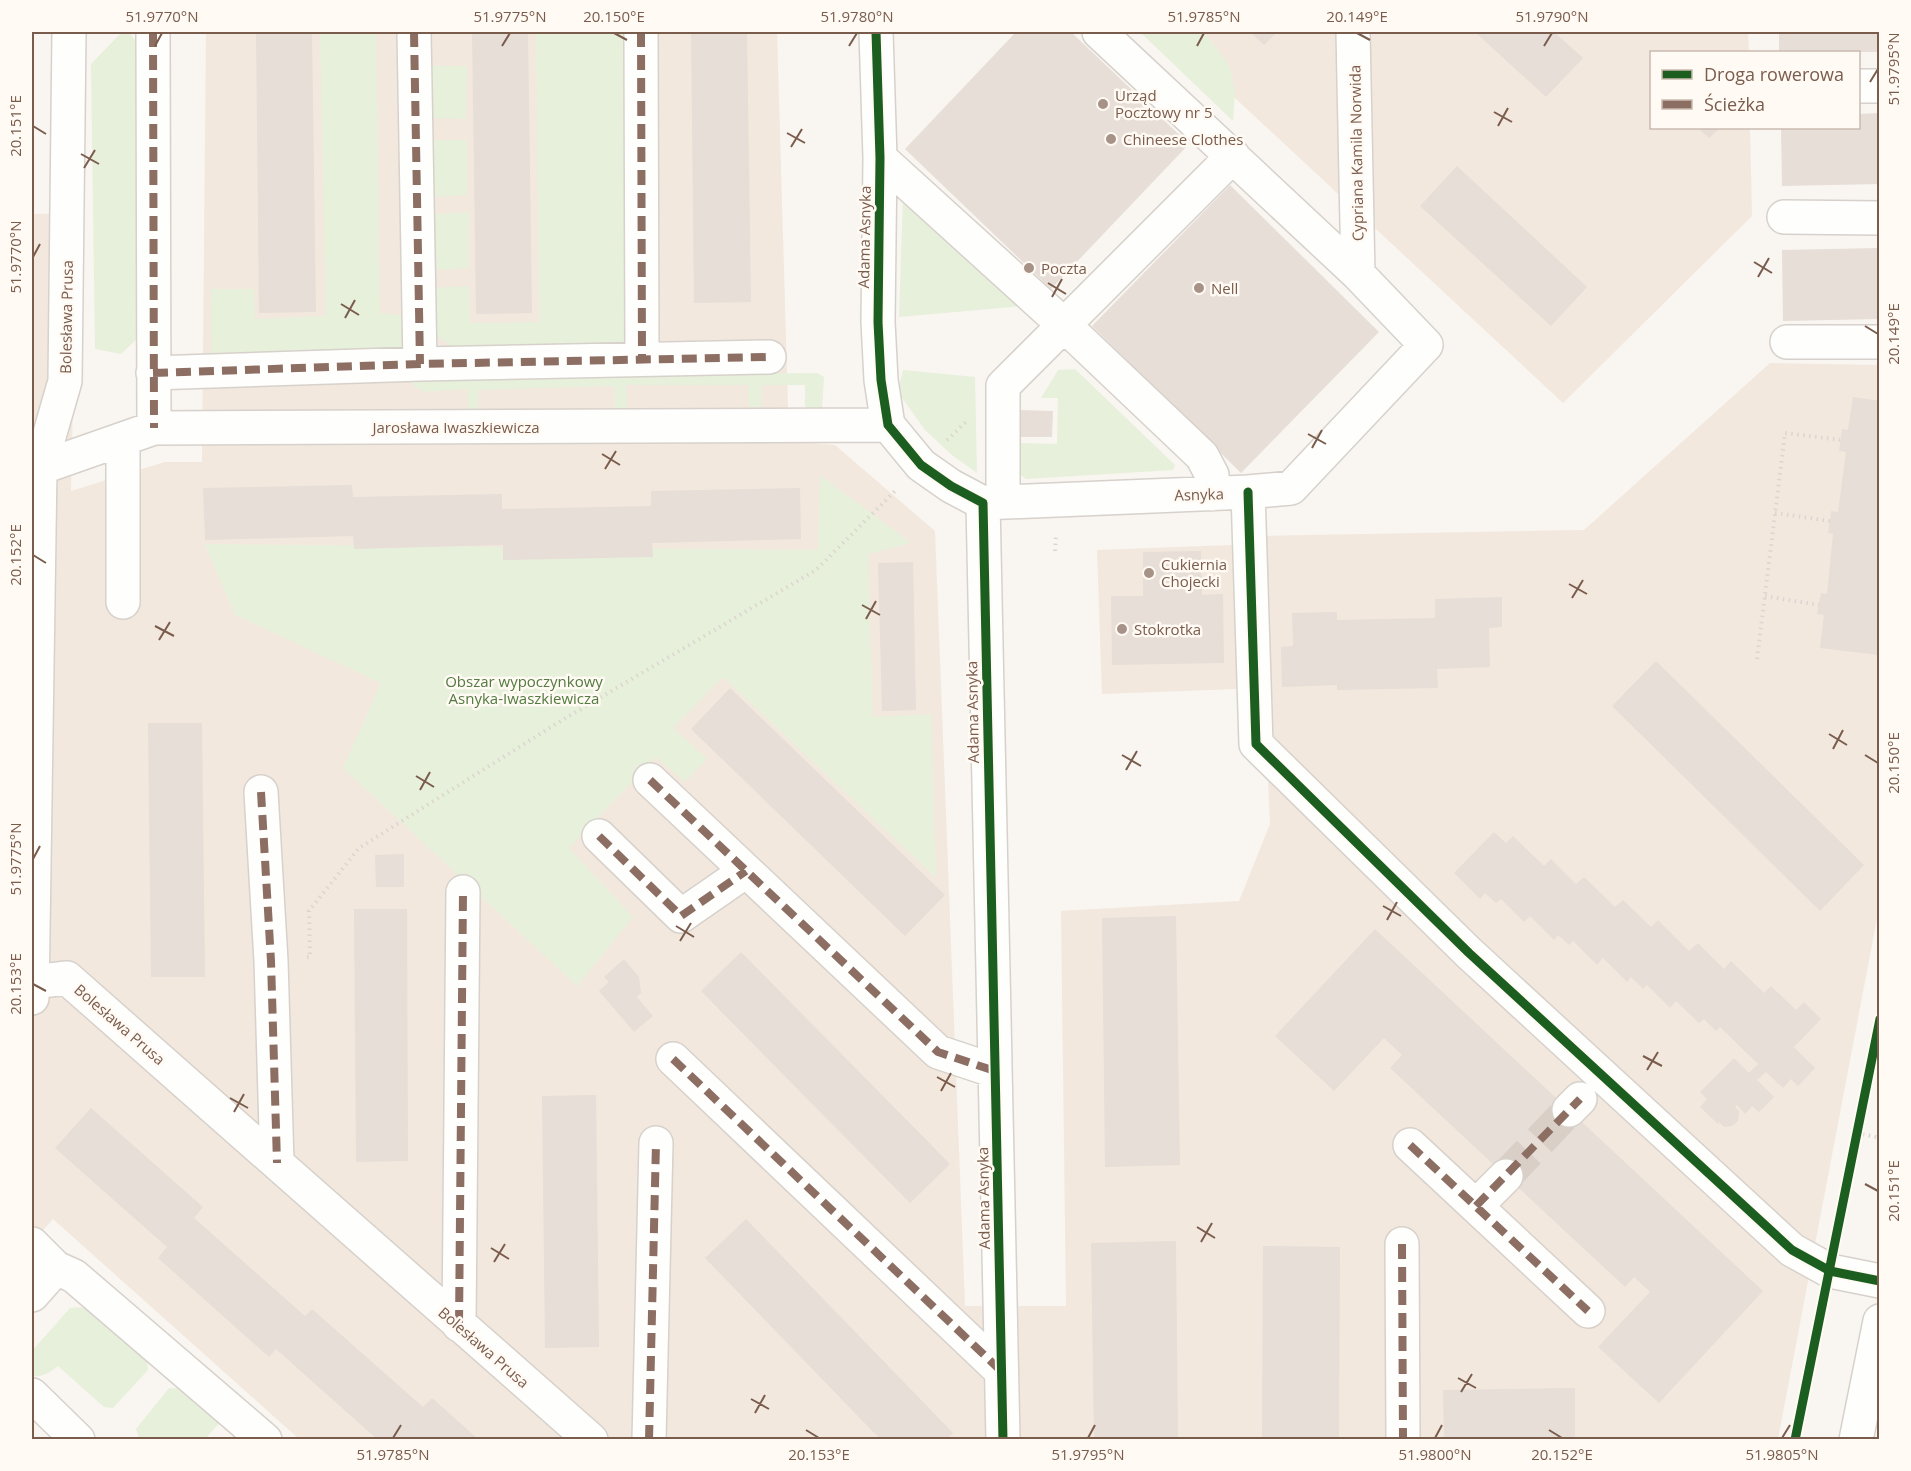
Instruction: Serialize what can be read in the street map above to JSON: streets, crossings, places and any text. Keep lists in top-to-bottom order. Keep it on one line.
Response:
{"streets":{"street":["Cypriana Kamila Norwida","Adama Asnyka","Bolesława Prusa","Jarosława Iwaszkiewicza","Asnyka"]},"crossings":[["Cypriana Kamila Norwida","Asnyka"],["Adama Asnyka","Jarosława Iwaszkiewicza"],["Adama Asnyka","Asnyka"],["Bolesława Prusa","Jarosława Iwaszkiewicza"]],"parks":["Obszar wypoczynkowy Asnyka-Iwaszkiewicza"],"places":["Urząd Pocztowy nr 5","Chineese Clothes","Poczta","Nell","Cukiernia Chojecki","Stokrotka"],"legend":["Droga rowerowa","Ścieżka"],"coordinates":["51.9770°N","51.9775°N","20.150°E","51.9780°N","51.9785°N","20.149°E","51.9790°N","51.9795°N","20.151°E","20.152°E","20.153°E","51.9800°N","51.9805°N"]}
